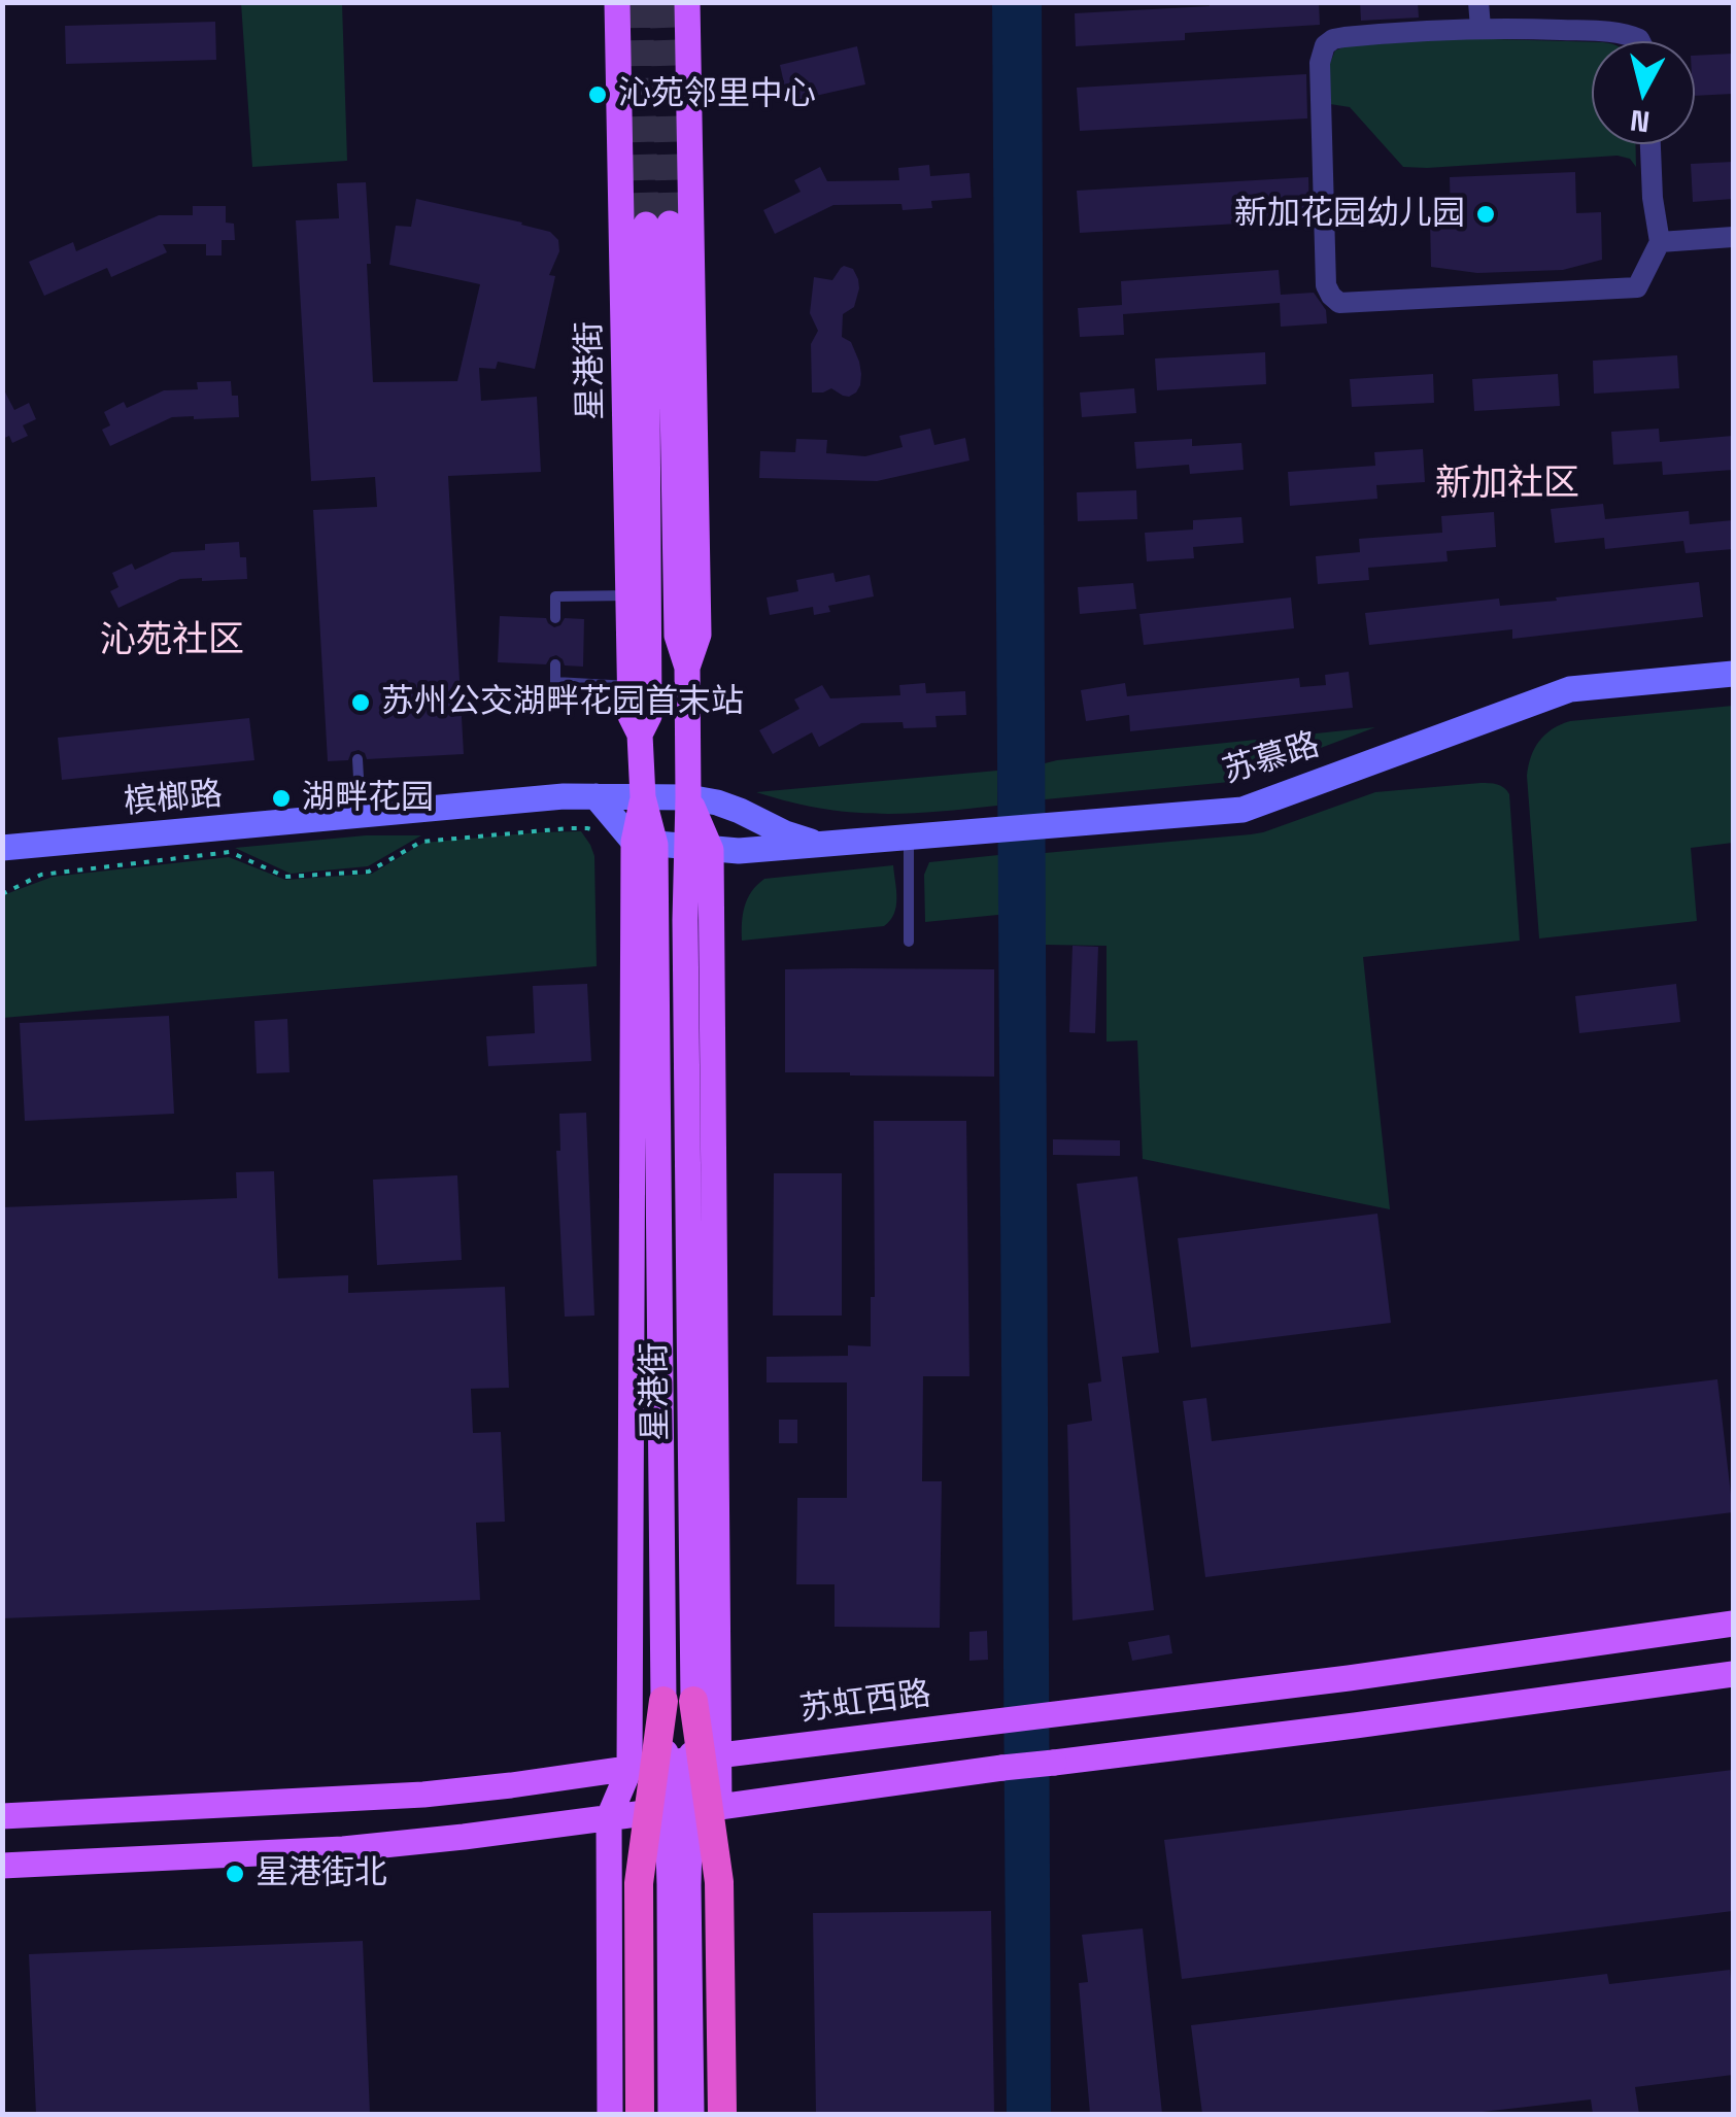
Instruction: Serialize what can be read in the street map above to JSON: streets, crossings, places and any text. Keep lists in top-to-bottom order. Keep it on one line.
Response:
{"streets":{"main road":["星港街","苏慕路","槟榔路","苏虹西路"]},"crossings":[["星港街","苏慕路"],["苏慕路","槟榔路"]],"districts":["新加社区","沁苑社区"],"places":["沁苑邻里中心","新加花园幼儿园","苏州公交湖畔花园首末站","湖畔花园","星港街北"],"north":"bottom"}
